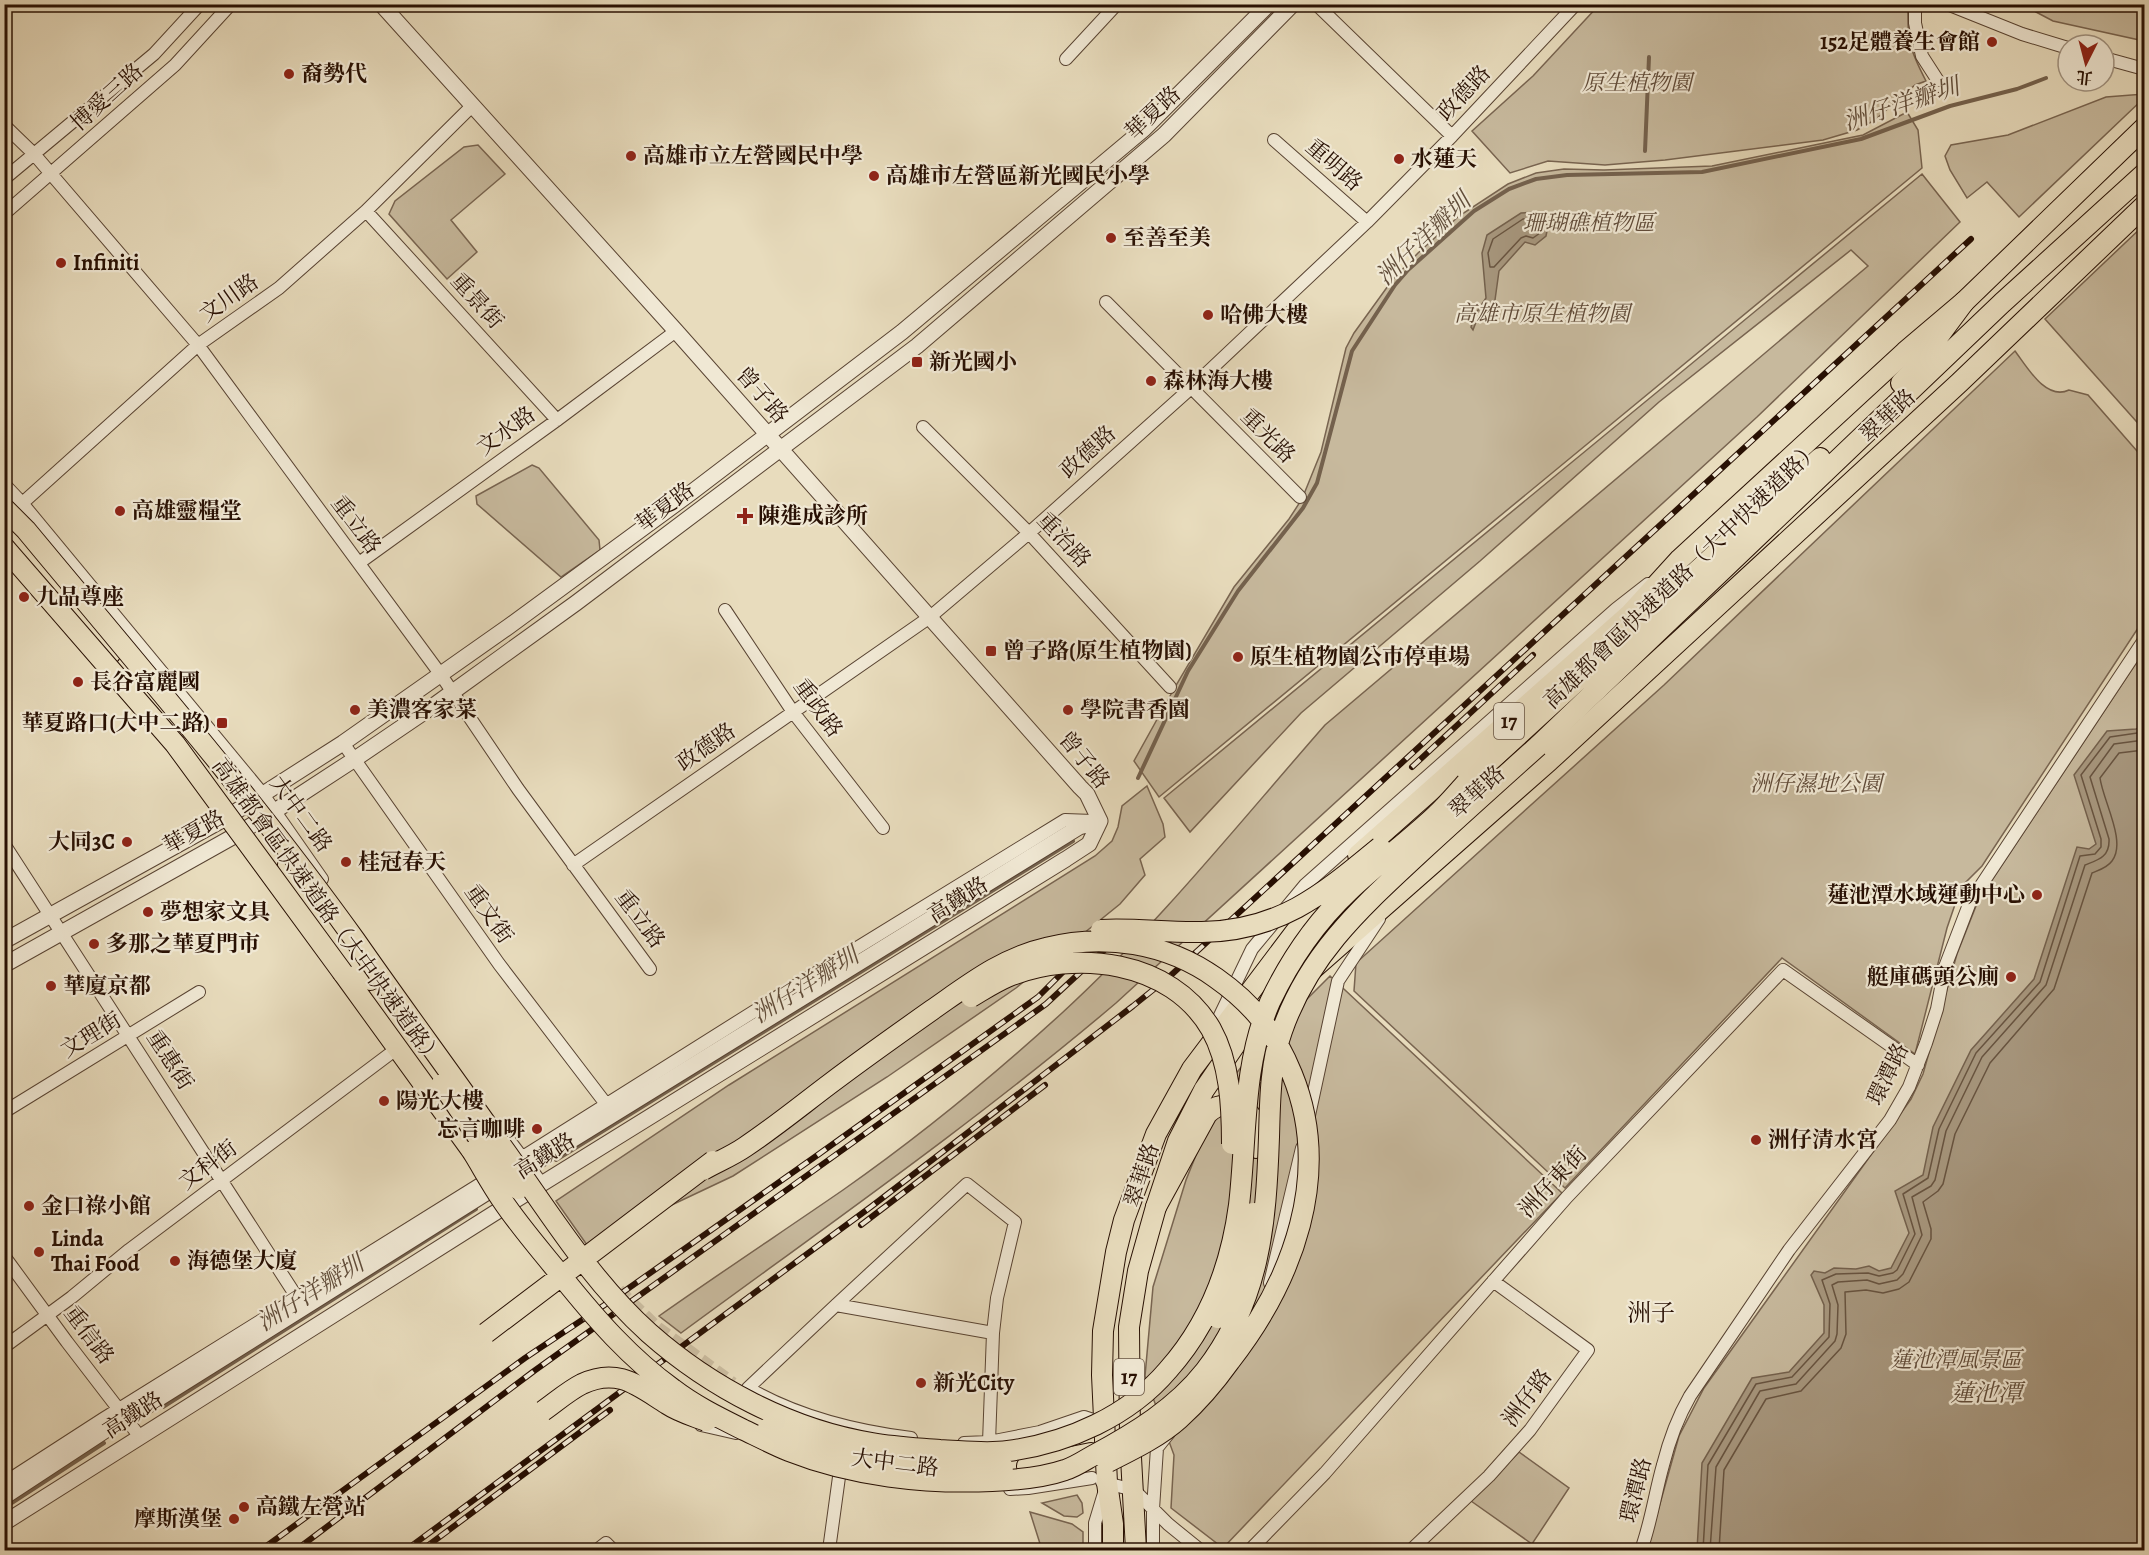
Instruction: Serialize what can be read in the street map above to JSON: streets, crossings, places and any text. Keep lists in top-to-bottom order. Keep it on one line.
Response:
{"streets":{"main road":["翠華路","高雄都會區快速道路（大中快速道路）","17"],"street":["政德路","博愛三路","華夏路","重明路","文川路","重景街","曾子路","文水路","重光路","重立路","重治路","重政路","大中二路","高鐵路","重文街","文理街","重惠街","環潭路","文科街","洲仔東街","重信路","洲仔路"]},"crossings":[["政德路","重明路"],["政德路","曾子路"],["政德路","重光路"],["政德路","重立路"],["政德路","重治路"],["政德路","重政路"],["博愛三路","重立路"],["華夏路","曾子路"],["華夏路","重立路"],["華夏路","大中二路"],["華夏路","重文街"],["華夏路","重惠街"],["文川路","重景街"],["文川路","曾子路"],["文川路","重立路"],["文川路","高雄都會區快速道路（大中快速道路）"],["文川路","大中二路"],["重景街","文水路"],["曾子路","文水路"],["曾子路","高鐵路"],["翠華路","高雄都會區快速道路（大中快速道路）"],["翠華路","大中二路"],["文水路","重立路"],["高雄都會區快速道路（大中快速道路）","大中二路"],["大中二路","高鐵路"],["高鐵路","重文街"],["高鐵路","重惠街"],["高鐵路","重信路"],["文理街","重惠街"],["重惠街","文科街"],["環潭路","洲仔東街"],["文科街","重信路"],["洲仔東街","洲仔路"]],"districts":["洲子"],"water":["洲仔洋瓣圳","蓮池潭"],"parks":["原生植物園","珊瑚礁植物區","高雄市原生植物園","洲仔濕地公園","蓮池潭風景區"],"places":{"other":["152足體養生會館","裔勢代","高雄市立左營國民中學","水蓮天","高雄市左營區新光國民小學","至善至美","Infiniti","哈佛大樓","森林海大樓","高雄靈糧堂","九品尊座","原生植物園公巿停車場","長谷富麗國","美濃客家菜","學院書香園","大同3C","桂冠春天","蓮池潭水域運動中心","夢想家文具","多那之華夏門市","艇庫碼頭公廁","華廈京都","陽光大樓","忘言咖啡","洲仔清水宮","金口祿小館","Linda Thai Food","海德堡大廈","新光City","高鐵左營站","摩斯漢堡"],"transit":["新光國小","曾子路(原生植物園)","華夏路口(大中二路)"],"health":["陳進成診所"]},"north":"bottom"}
